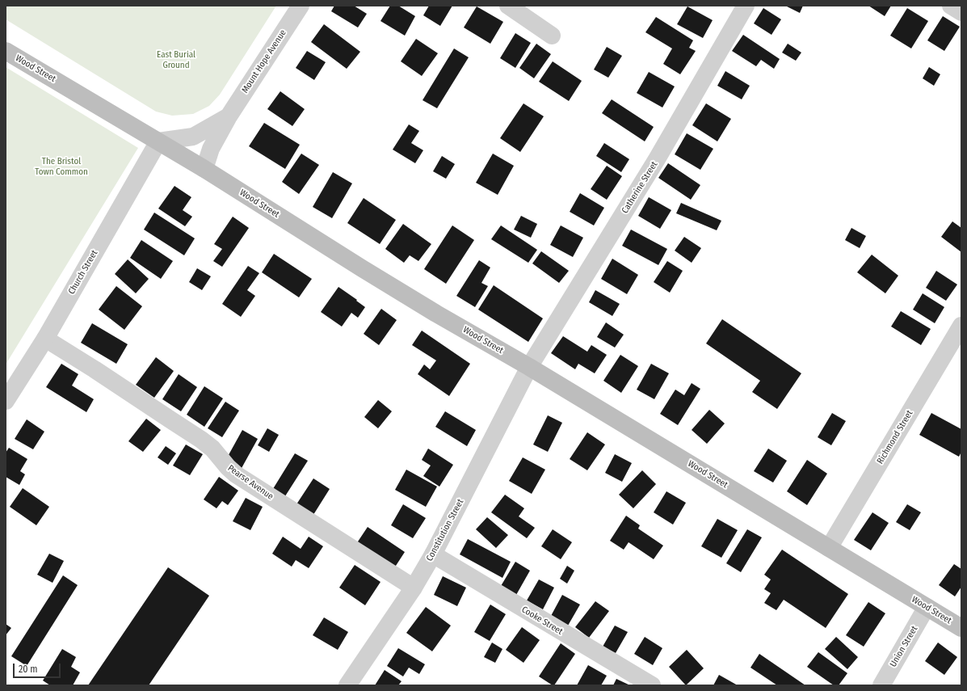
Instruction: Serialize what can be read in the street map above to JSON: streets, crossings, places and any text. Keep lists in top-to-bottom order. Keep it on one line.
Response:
{"streets":{"main road":["Wood Street"],"street":["Mount Hope Avenue","Catherine Street","Church Street","Richmond Street","Pearse Avenue","Constitution Street","Cooke Street","Union Street"]},"crossings":[["Mount Hope Avenue","Wood Street"],["Mount Hope Avenue","Church Street"],["Wood Street","Catherine Street"],["Wood Street","Church Street"],["Wood Street","Richmond Street"],["Wood Street","Constitution Street"],["Wood Street","Union Street"],["Catherine Street","Constitution Street"],["Church Street","Pearse Avenue"],["Pearse Avenue","Constitution Street"],["Constitution Street","Cooke Street"]],"parks":["East Burial Ground","The Bristol Town Common"],"scale_bar":"20 m"}
